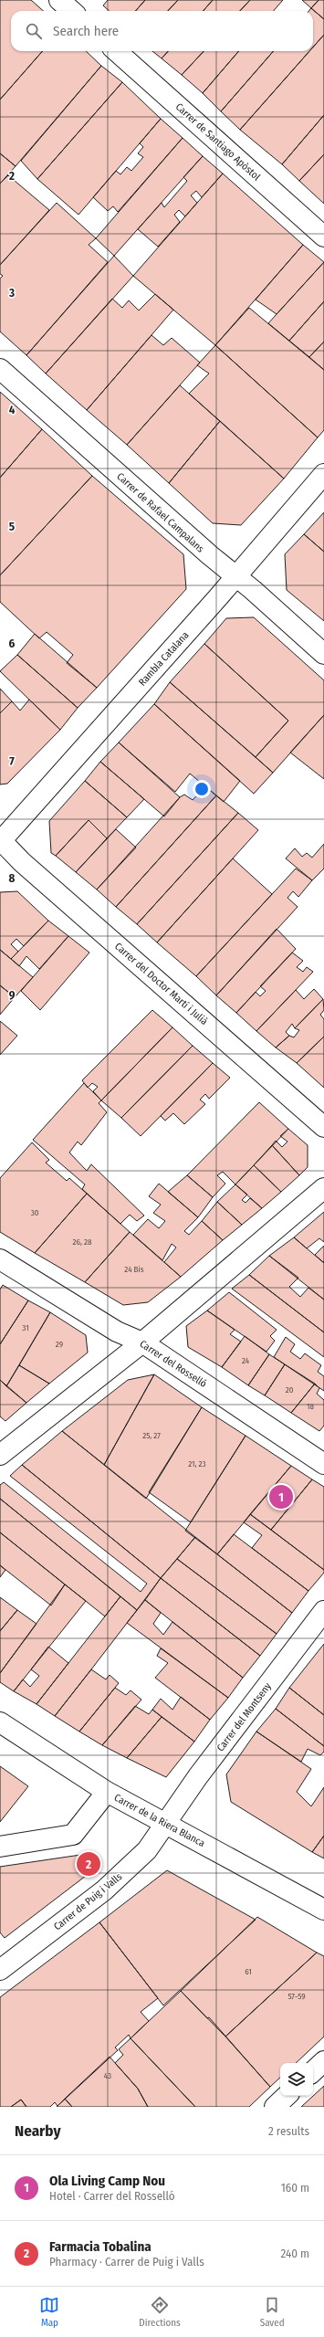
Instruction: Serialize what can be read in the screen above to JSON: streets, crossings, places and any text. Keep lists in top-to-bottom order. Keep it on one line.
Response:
{"streets":{"street":["Carrer de Santiago Apòstol","Carrer de Rafael Campalans","Rambla Catalana","Carrer del Doctor Martí i Julià","Carrer del Rosselló","Carrer del Montseny","Carrer de la Riera Blanca","Carrer de Puig i Valls"]},"crossings":[["Carrer de Rafael Campalans","Rambla Catalana"],["Rambla Catalana","Carrer del Doctor Martí i Julià"],["Carrer del Montseny","Carrer de la Riera Blanca"],["Carrer del Montseny","Carrer de Puig i Valls"],["Carrer de la Riera Blanca","Carrer de Puig i Valls"]],"house_numbers":["30","26, 28","24 Bis","31","29","24","20","18","25, 27","21, 23","61","57-59","43"],"page":{"search":"Search here","pins":["1","2"],"heading":["Nearby","2 results"],"list":[{"mark":"1","name":"Ola Living Camp Nou","note":"Hotel · Carrer del Rosselló","value":"160 m"},{"mark":"2","name":"Farmacia Tobalina","note":"Pharmacy · Carrer de Puig i Valls","value":"240 m"}],"nav":["Map","Directions","Saved"]},"grid":{"rows":["2","3","4","5","6","7","8","9"]}}
